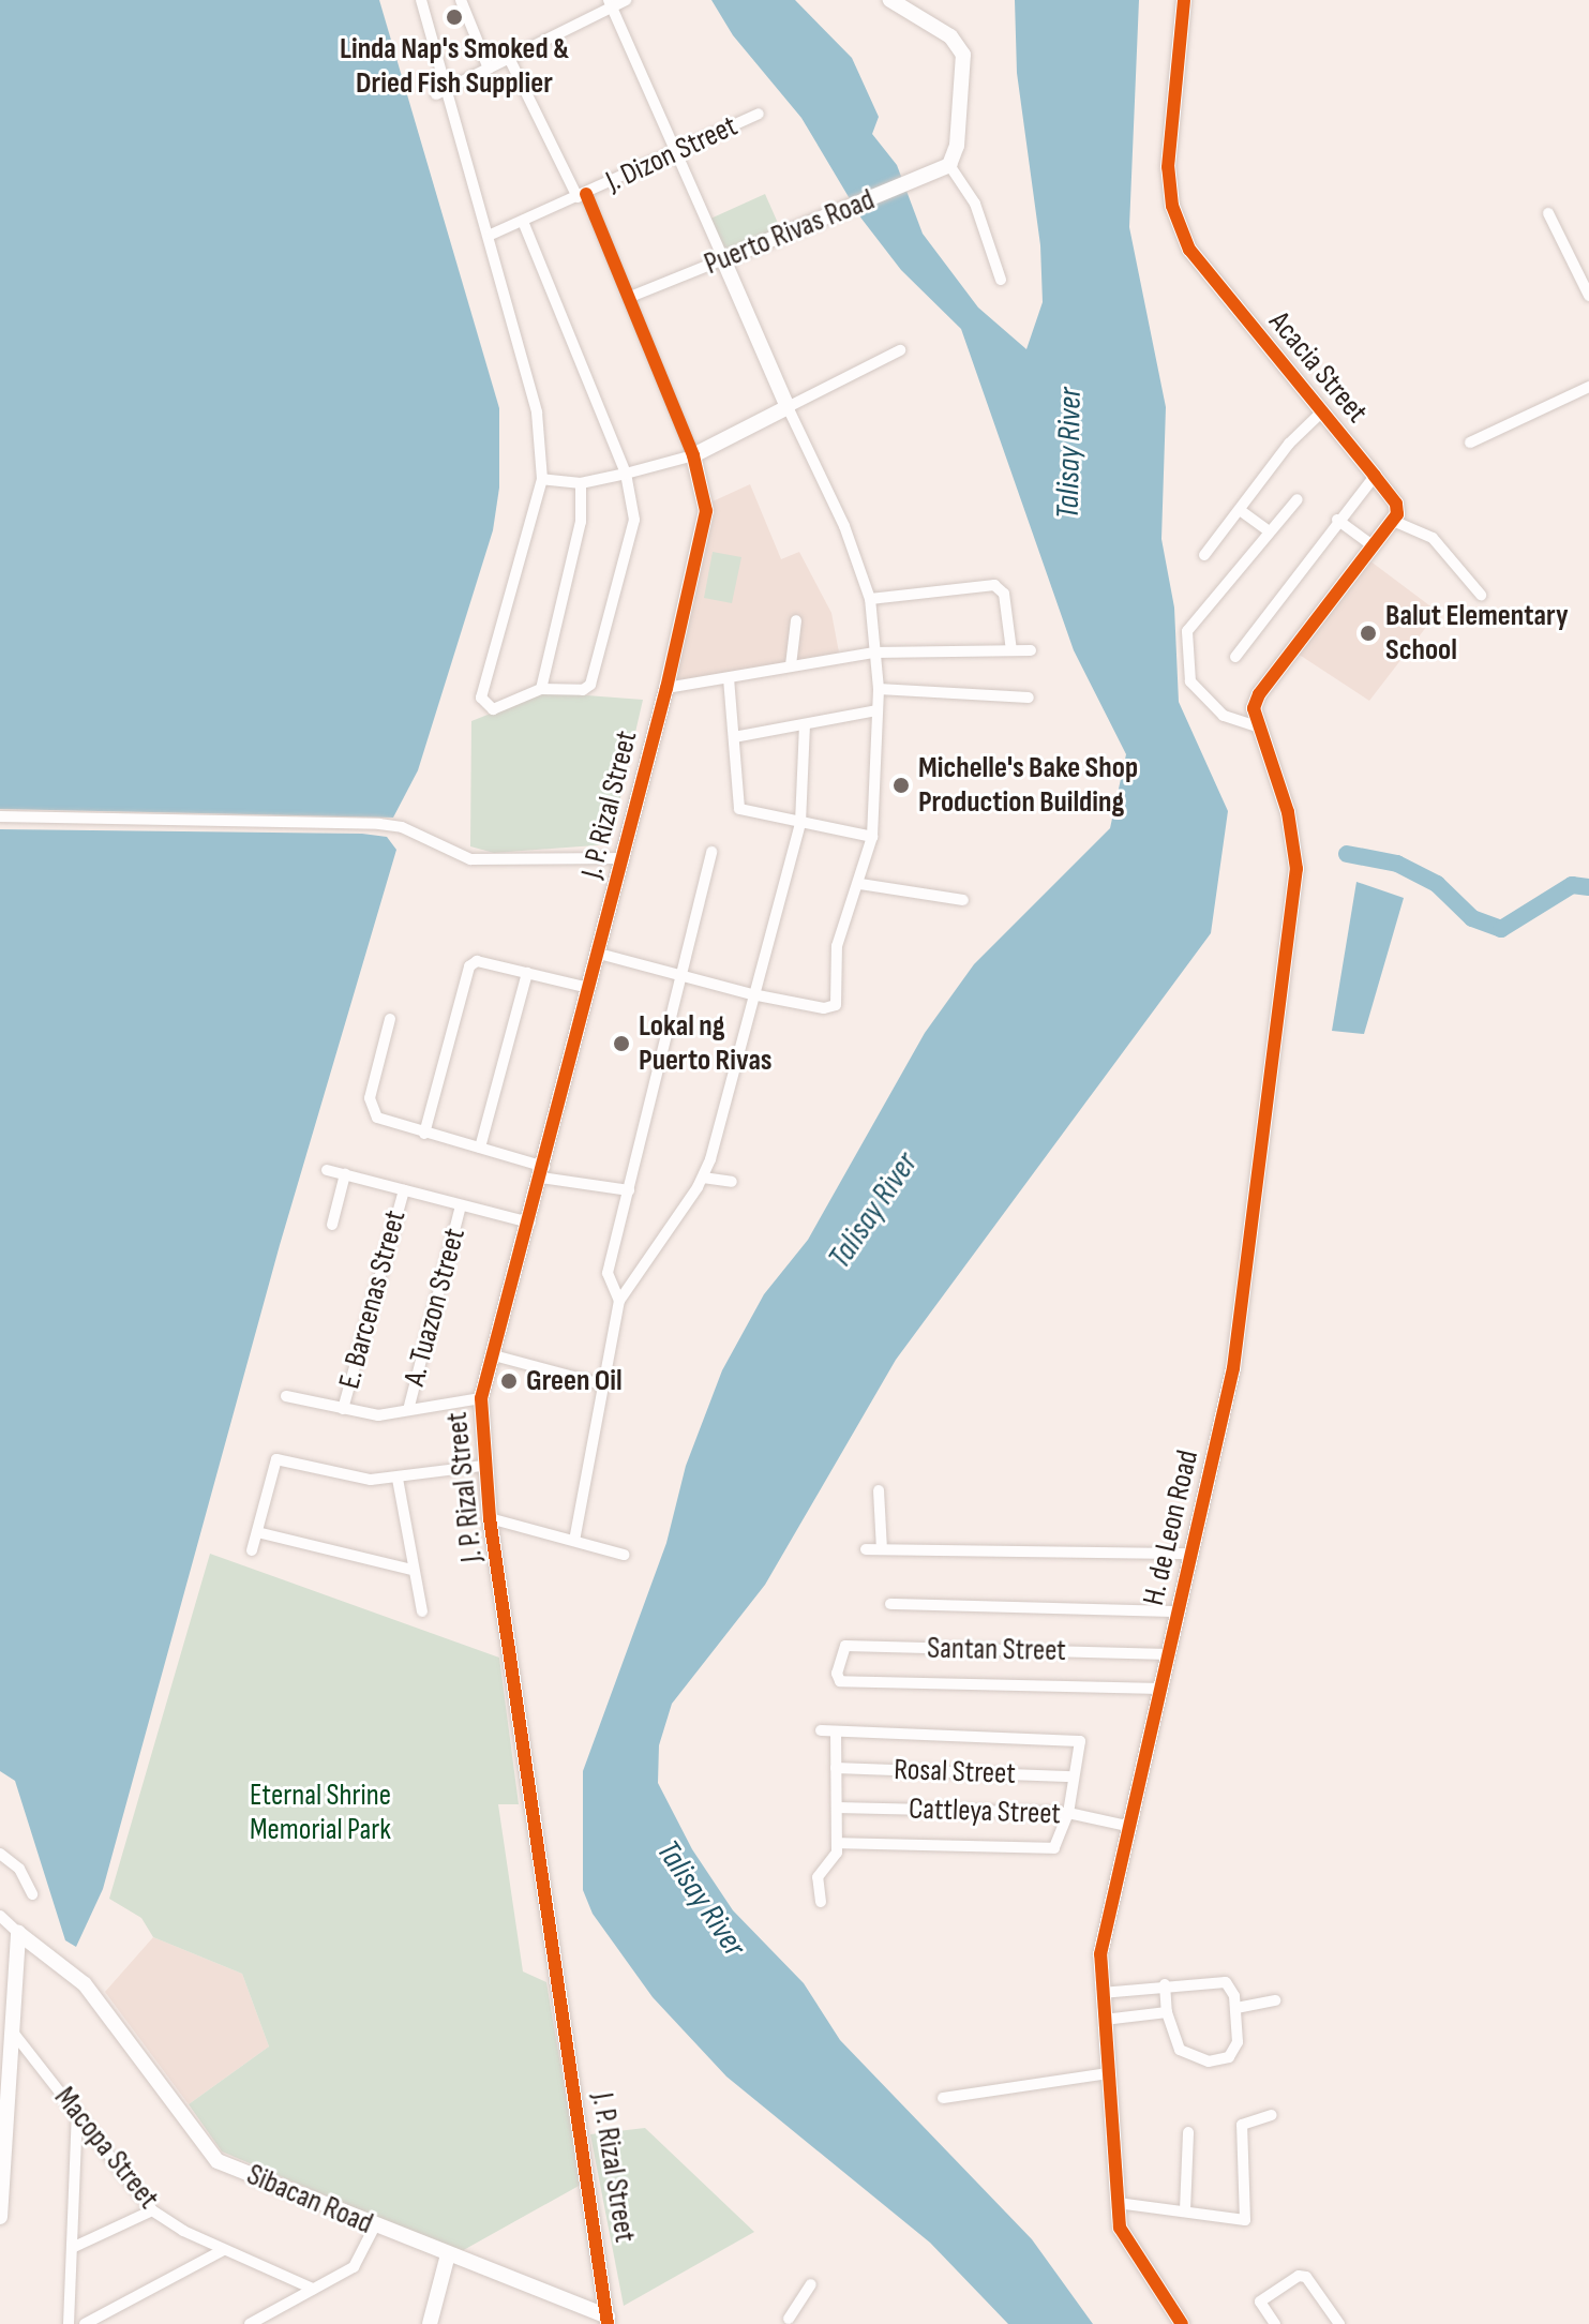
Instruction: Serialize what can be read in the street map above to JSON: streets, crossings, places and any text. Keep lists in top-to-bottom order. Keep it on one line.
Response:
{"streets":{"street":["J. Dizon Street","Puerto Rivas Road","Acacia Street","J. P. Rizal Street","E. Barcenas Street","A. Tuazon Street","H. de Leon Road","Santan Street","Rosal Street","Cattleya Street","Macopa Street","Sibacan Road"]},"crossings":[["J. P. Rizal Street","Sibacan Road"],["H. de Leon Road","Santan Street"],["H. de Leon Road","Cattleya Street"]],"water":["Talisay River"],"parks":["Eternal Shrine Memorial Park"],"places":["Linda Nap's Smoked & Dried Fish Supplier","Balut Elementary School","Michelle's Bake Shop Production Building","Lokal ng Puerto Rivas","Green Oil"]}
